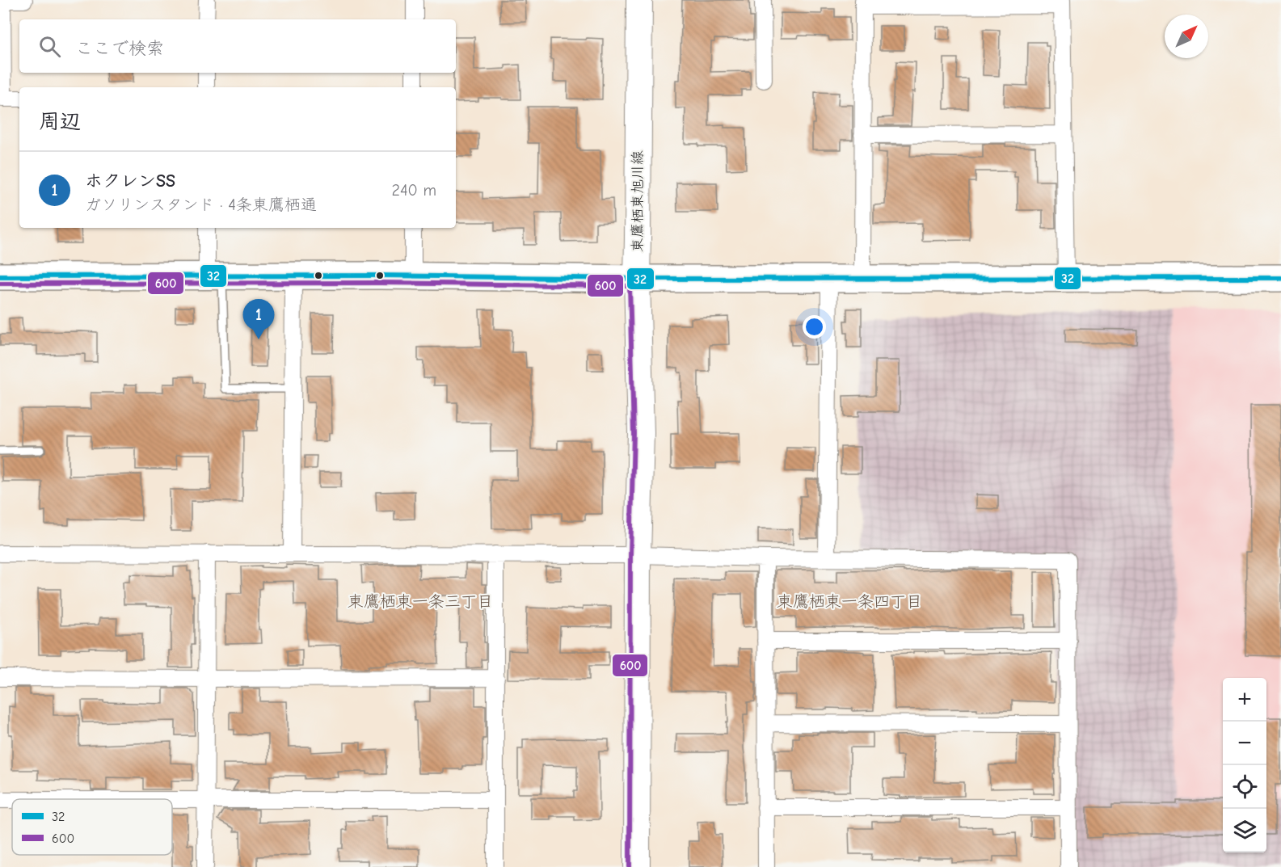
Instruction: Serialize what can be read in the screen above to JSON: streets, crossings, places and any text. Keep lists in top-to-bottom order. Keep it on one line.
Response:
{"streets":{"main road":["東鷹栖東旭川線"]},"districts":["東鷹栖東一条三丁目","東鷹栖東一条四丁目"],"lines":["transit line 32","transit line 600"],"legend":["32","600"],"north":"top right","page":{"search":"ここで検索","heading":"周辺","list":[{"mark":"1","name":"ホクレンSS","note":"ガソリンスタンド · 4条東鷹栖通","value":"240 m"}],"pins":"1","map_buttons":["+","−"]}}
